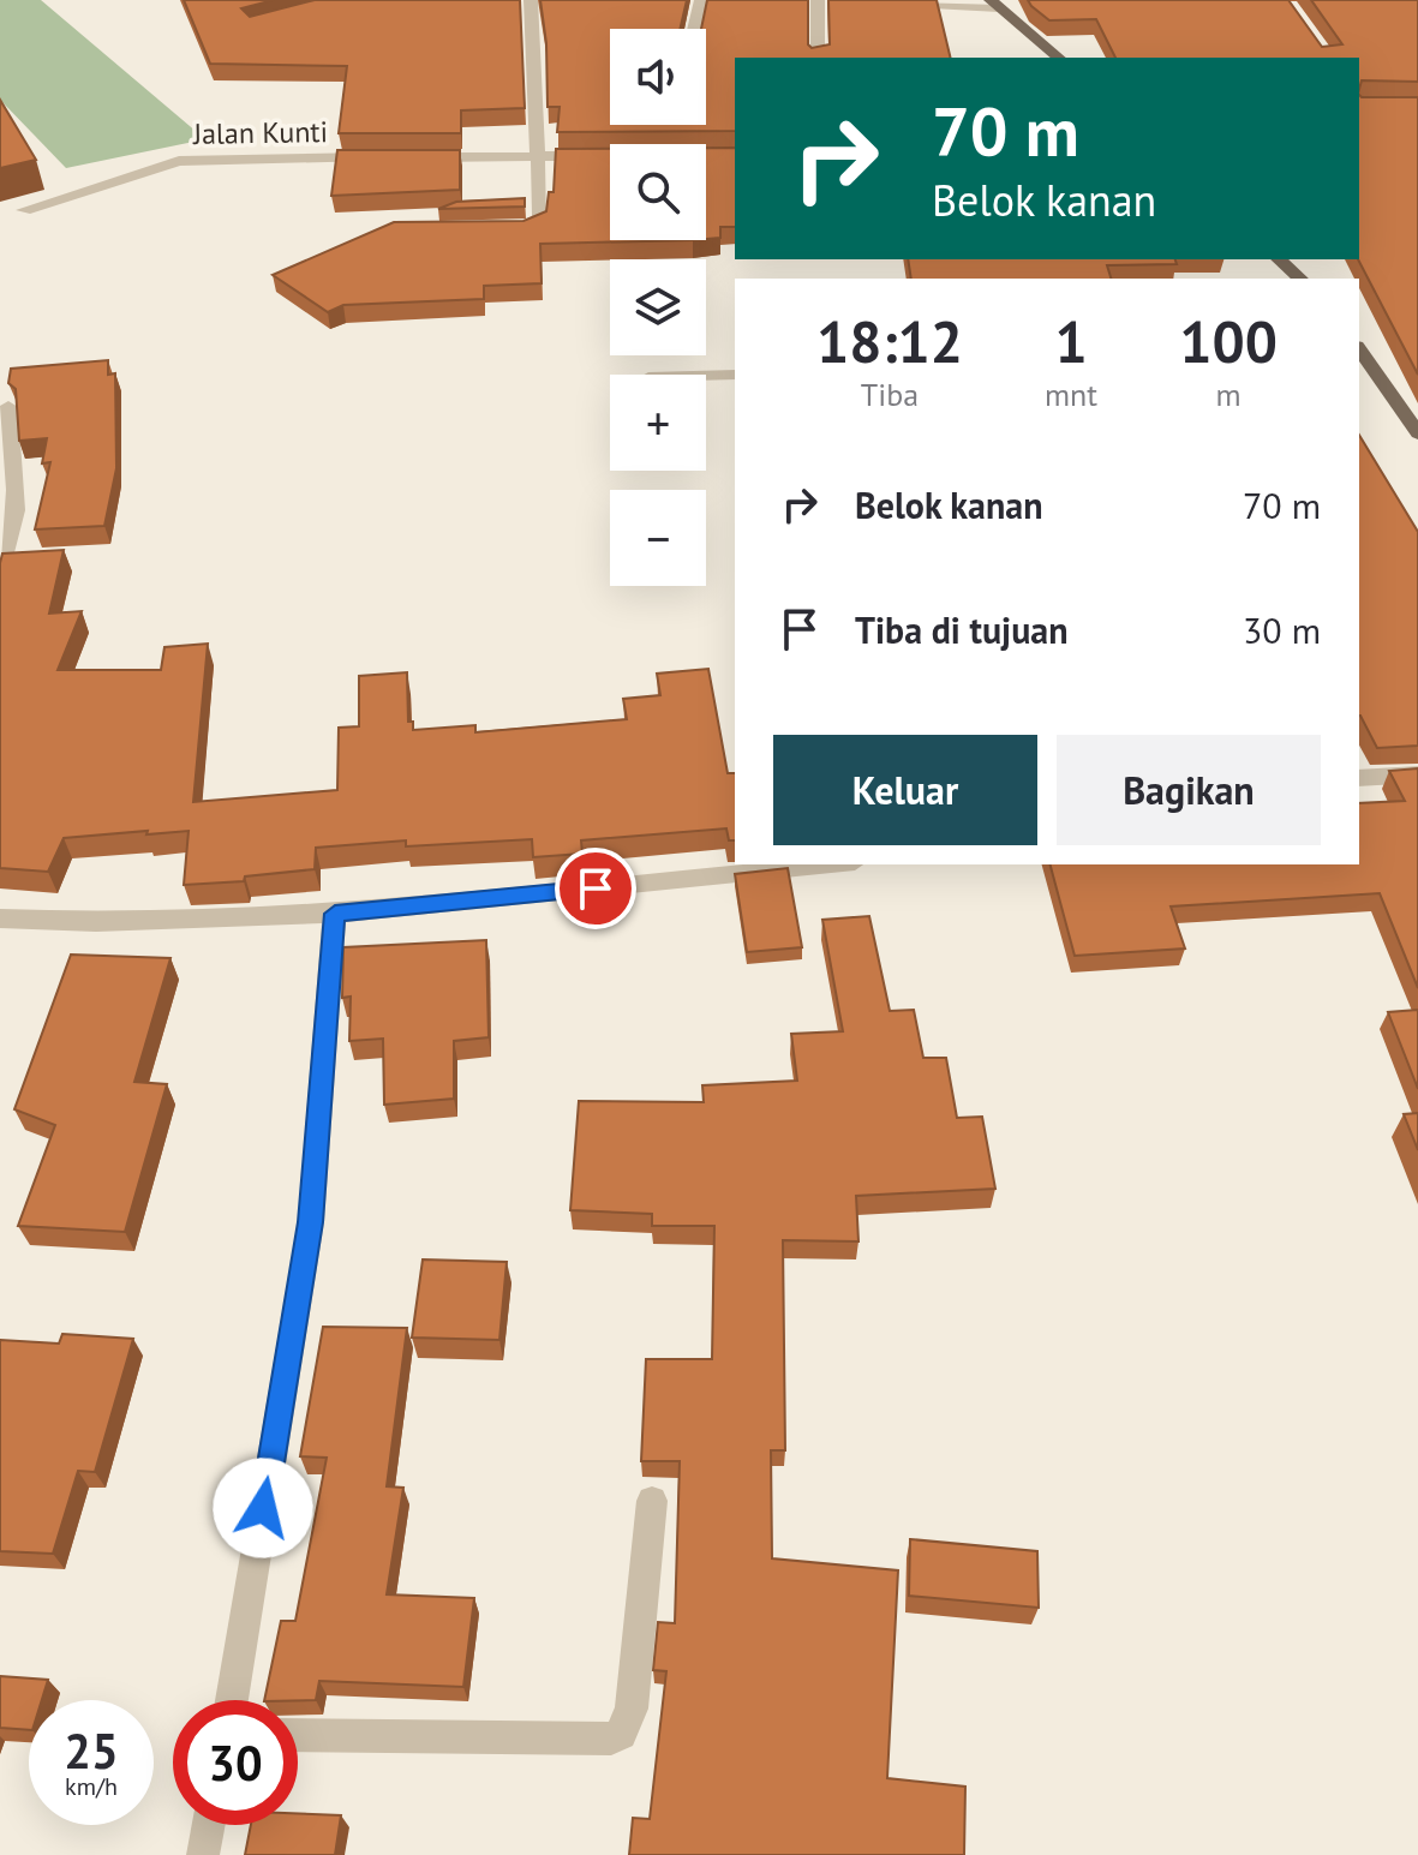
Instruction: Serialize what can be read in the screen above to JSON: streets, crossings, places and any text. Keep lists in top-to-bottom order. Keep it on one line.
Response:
{"streets":{"street":["Jalan Kunti"]},"page":{"map_buttons":["+","−"],"turn":["70 m","Belok kanan"],"eta":["18:12","Tiba","1","mnt","100","m"],"list":[{"name":"Belok kanan","value":"70 m"},{"name":"Tiba di tujuan","value":"30 m"}],"buttons":["Keluar","Bagikan"],"speed":"25 km/h","limit":"30"}}
